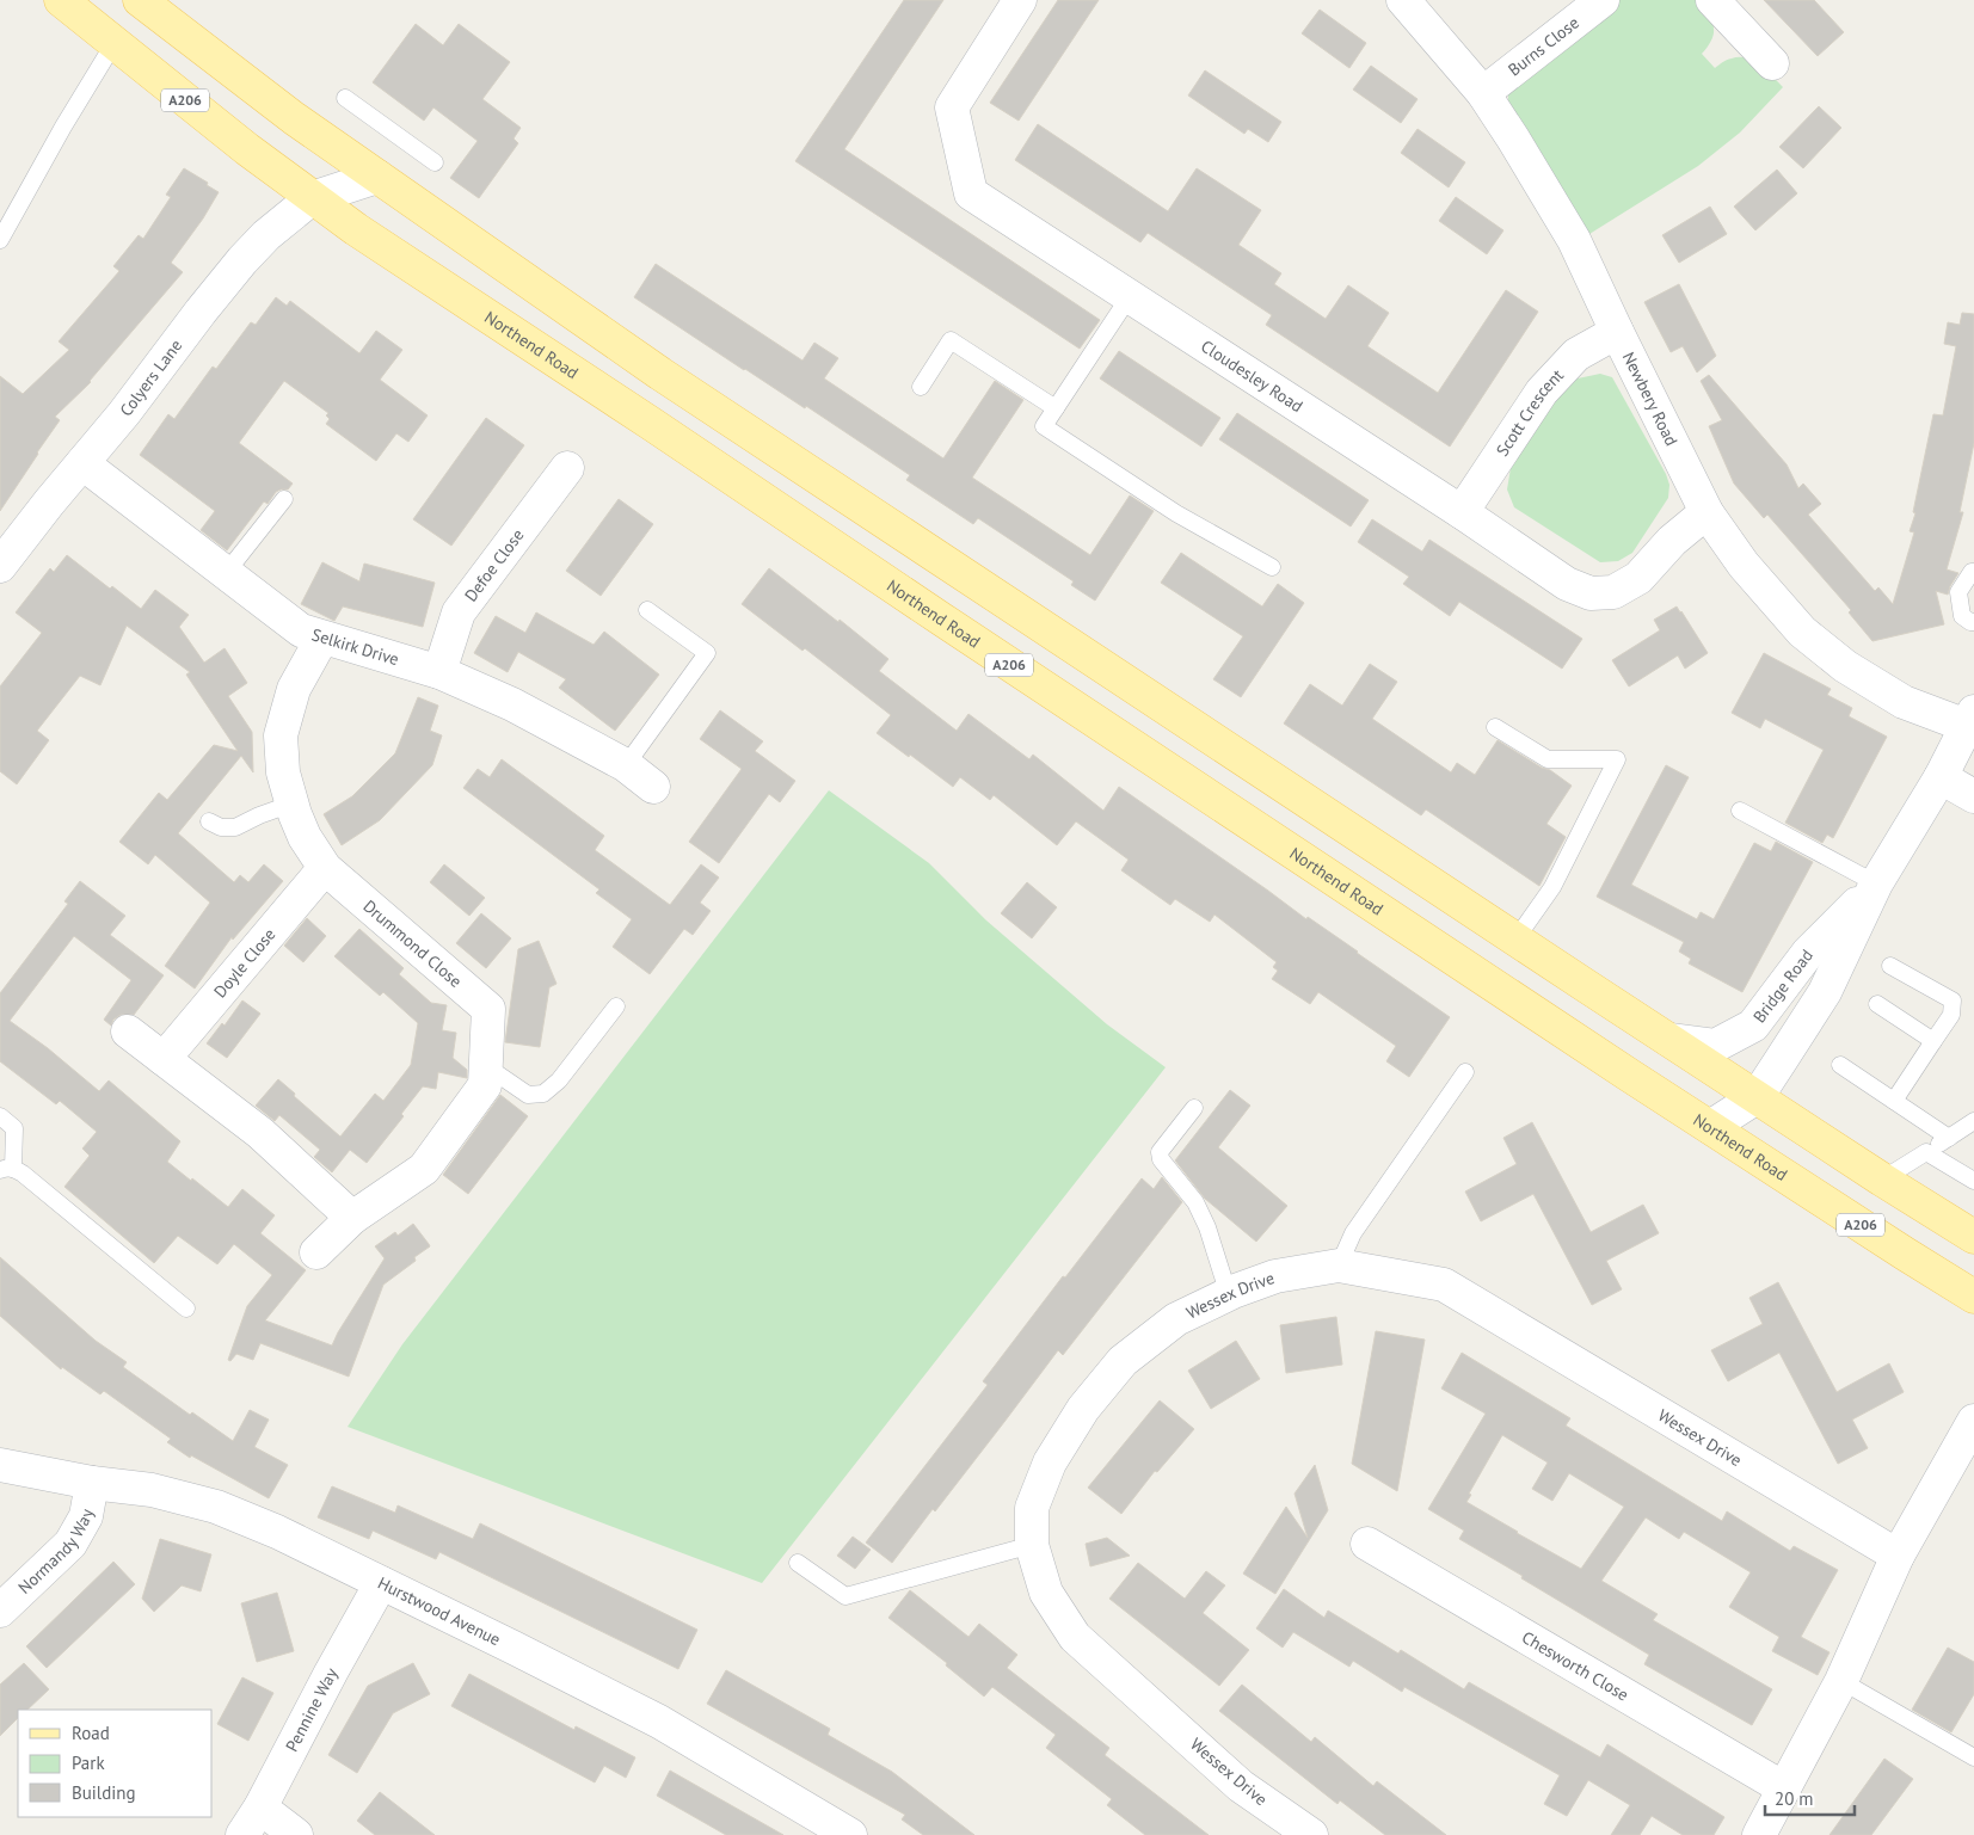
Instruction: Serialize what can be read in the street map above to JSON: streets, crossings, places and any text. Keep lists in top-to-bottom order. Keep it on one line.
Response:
{"streets":{"main road":["A206","Northend Road"],"street":["Burns Close","Cloudesley Road","Colyers Lane","Newbery Road","Scott Crescent","Defoe Close","Selkirk Drive","Drummond Close","Doyle Close","Bridge Road","Wessex Drive","Normandy Way","Hurstwood Avenue","Chesworth Close","Pennine Way"]},"crossings":[["Burns Close","Newbery Road"],["Northend Road","Colyers Lane"],["Cloudesley Road","Newbery Road"],["Cloudesley Road","Scott Crescent"],["Colyers Lane","Selkirk Drive"],["Newbery Road","Scott Crescent"],["Newbery Road","Bridge Road"],["Defoe Close","Selkirk Drive"],["Selkirk Drive","Drummond Close"],["Drummond Close","Doyle Close"],["Normandy Way","Hurstwood Avenue"],["Hurstwood Avenue","Pennine Way"]],"legend":["Road","Park","Building"],"scale_bar":"20 m"}
